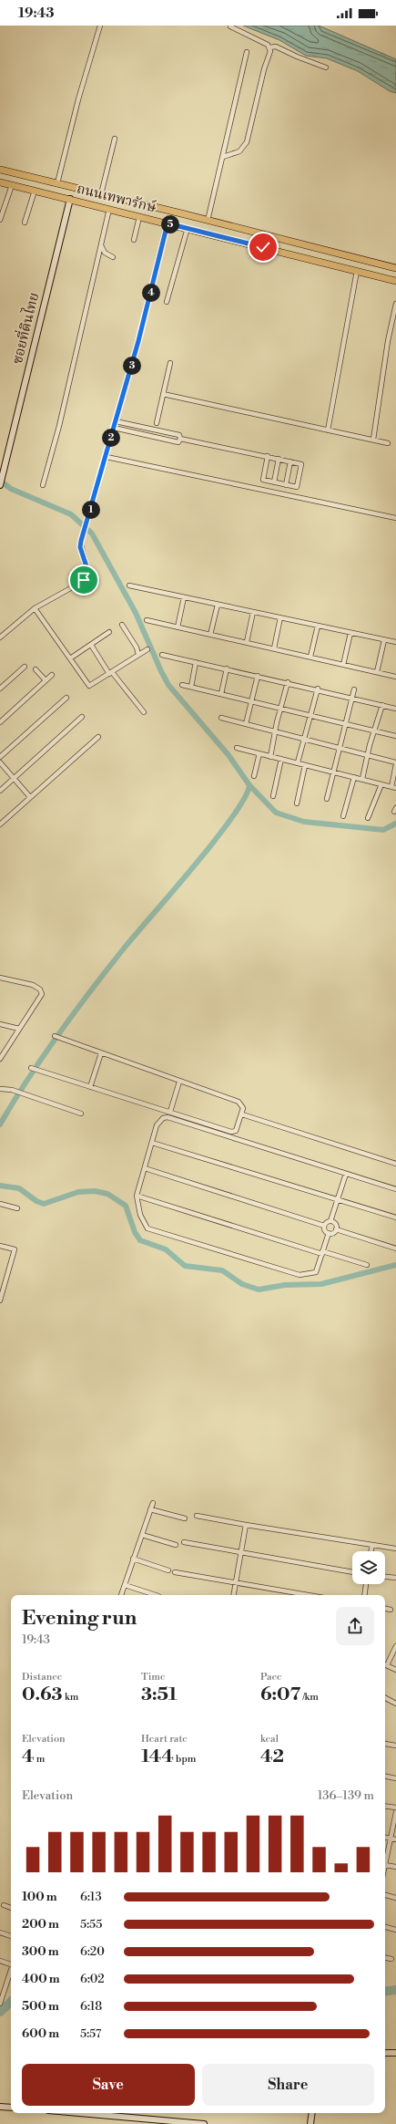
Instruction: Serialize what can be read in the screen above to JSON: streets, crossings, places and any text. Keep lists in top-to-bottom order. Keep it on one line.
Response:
{"streets":{"main road":["ถนนเทพารักษ์"],"street":["ซอยที่ดินไทย"]},"crossings":[["ถนนเทพารักษ์","ซอยที่ดินไทย"]],"page":{"status":"19:43","pins":["5","4","3","2","1"],"heading":["Evening run","19:43"],"stats":[["Distance","0.63 km"],["Time","3:51"],["Pace","6:07 /km"],["Elevation","4 m"],["Heart rate","144 bpm"],["kcal","42"]],"chart":["Elevation","136–139 m"],"list":[{"name":"100 m","note":"6:13"},{"name":"200 m","note":"5:55"},{"name":"300 m","note":"6:20"},{"name":"400 m","note":"6:02"},{"name":"500 m","note":"6:18"},{"name":"600 m","note":"5:57"}],"buttons":["Save","Share"]}}
